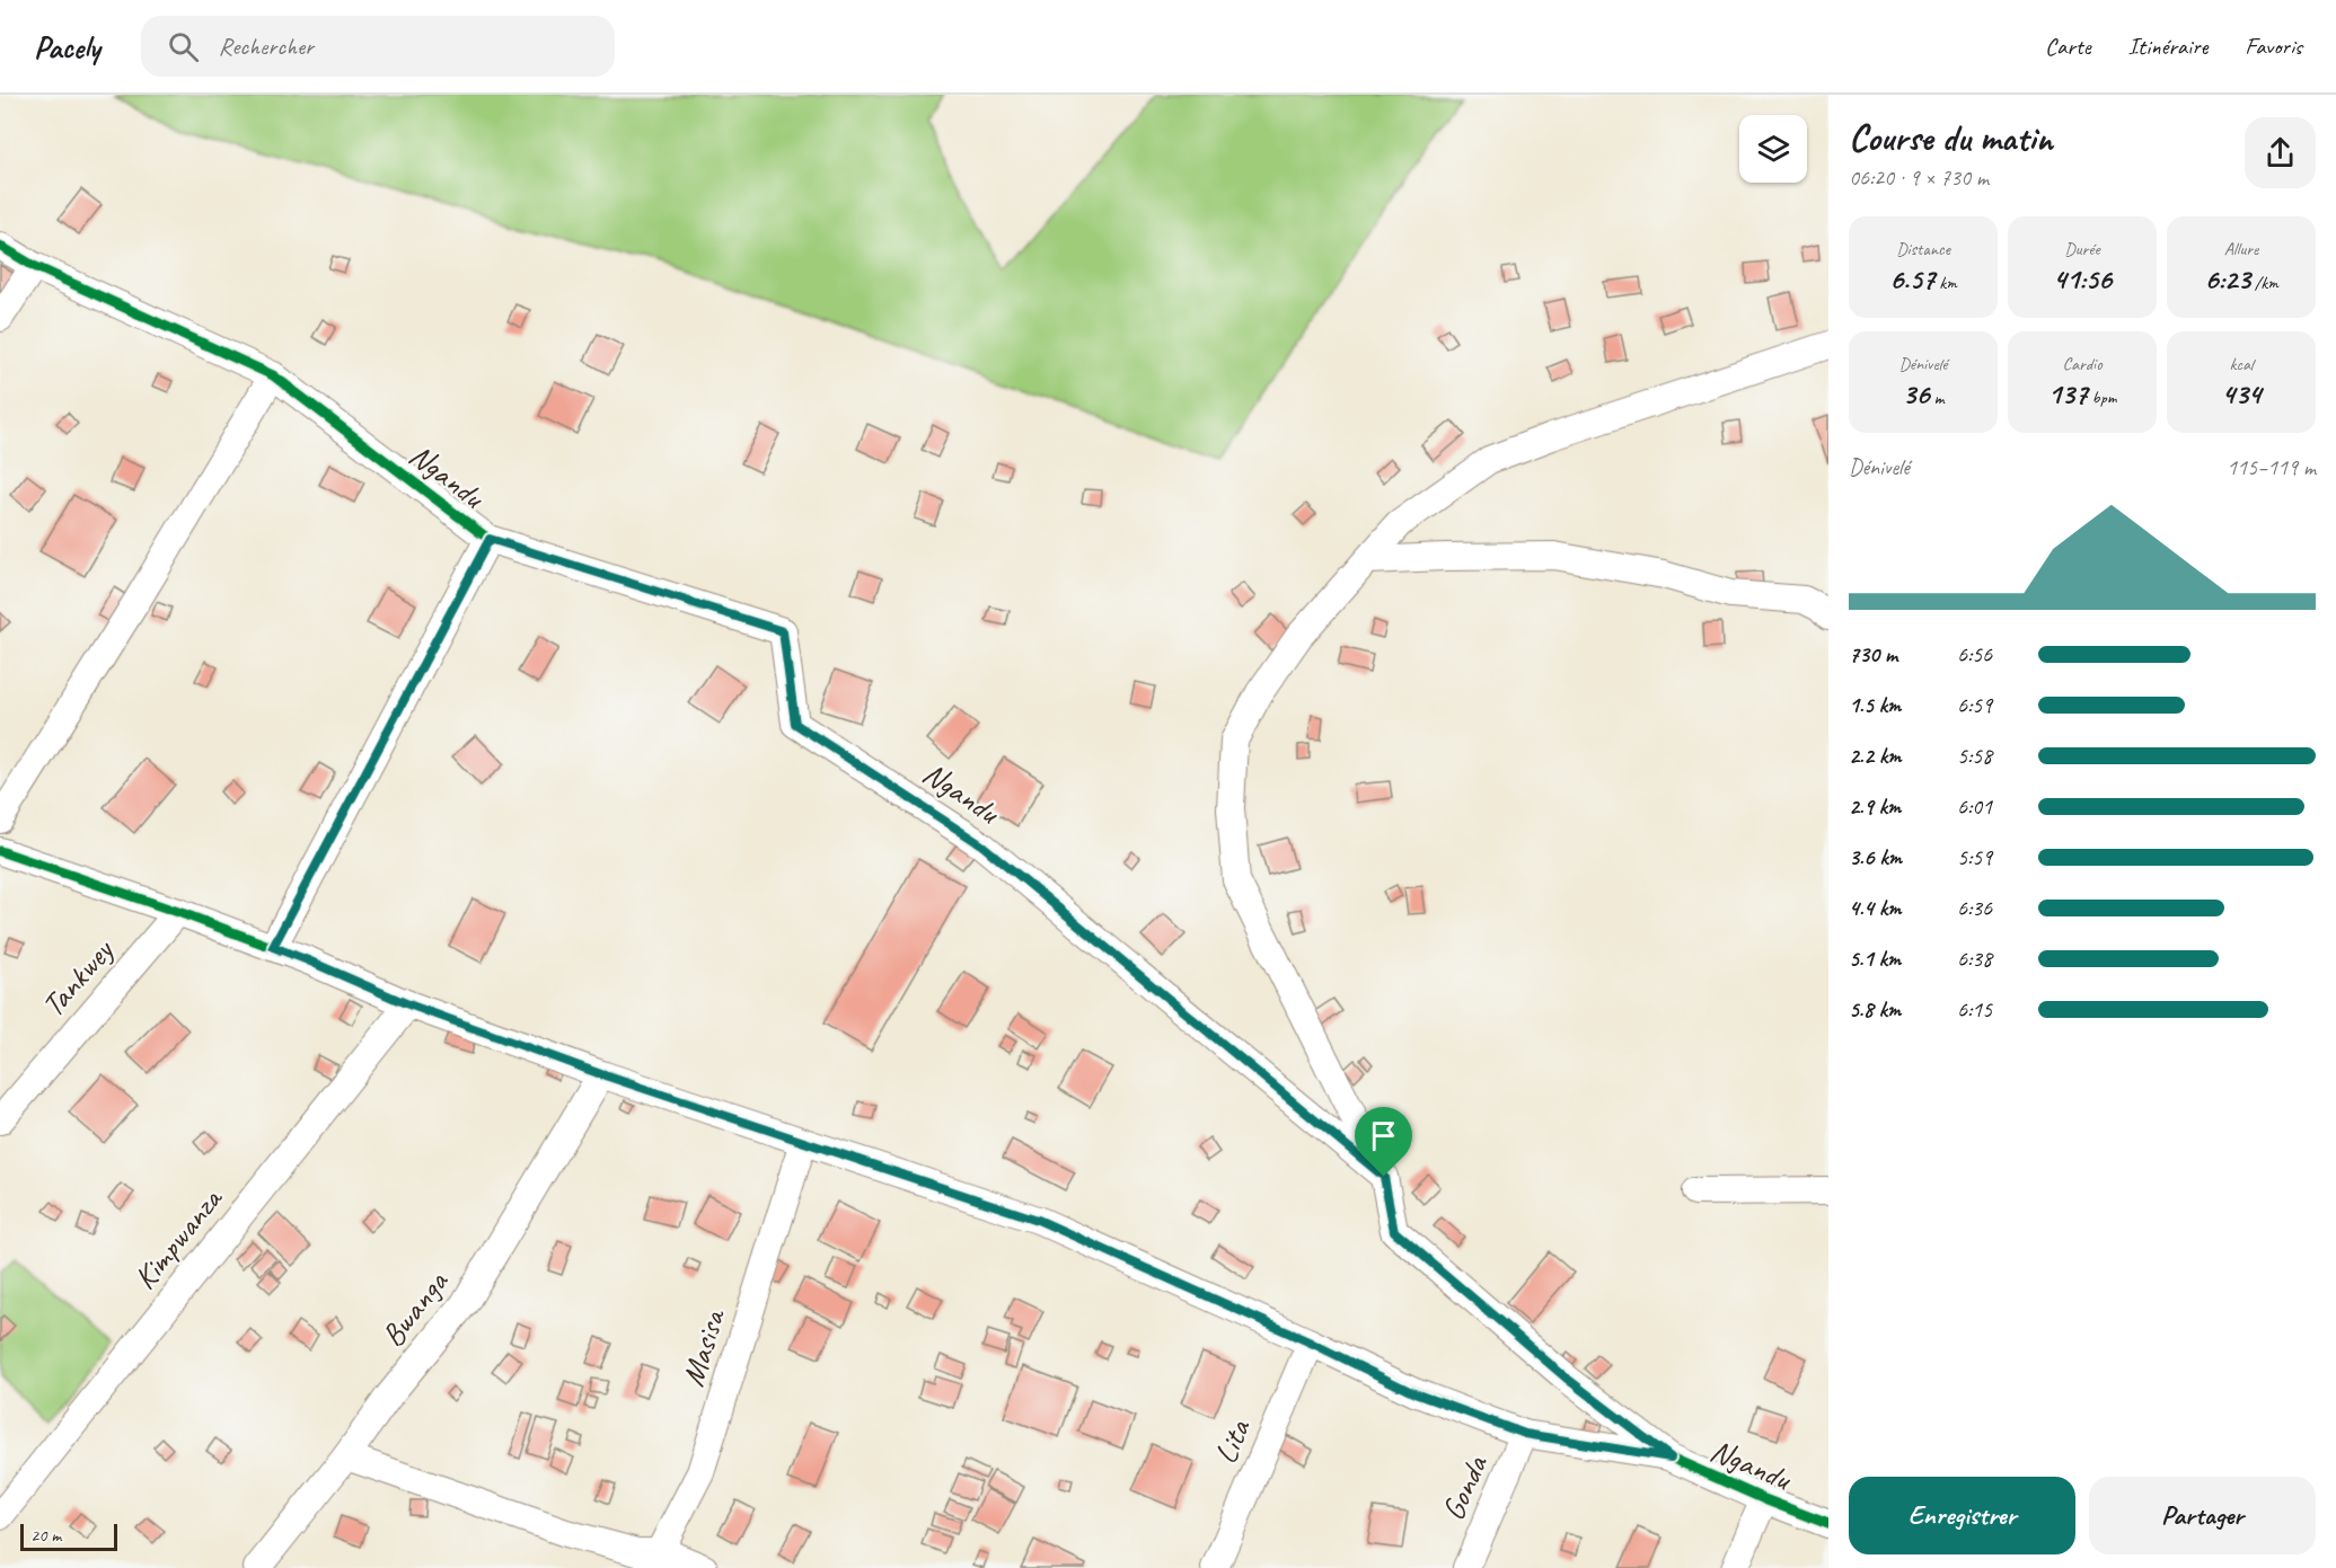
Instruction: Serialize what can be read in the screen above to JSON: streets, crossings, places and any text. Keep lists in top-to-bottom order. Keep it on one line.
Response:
{"streets":{"street":["Ngandu","Tankwey","Kimpwanza","Bwanga","Masisa","Lita","Gonda"]},"scale_bar":"20 m","page":{"header":"Pacely","search":"Rechercher","nav":["Carte","Itinéraire","Favoris"],"heading":["Course du matin","06:20 · 9 × 730 m"],"stats":[["Distance","6.57 km"],["Durée","41:56"],["Allure","6:23 /km"],["Dénivelé","36 m"],["Cardio","137 bpm"],["kcal","434"]],"chart":["Dénivelé","115–119 m"],"list":[{"name":"730 m","note":"6:56"},{"name":"1.5 km","note":"6:59"},{"name":"2.2 km","note":"5:58"},{"name":"2.9 km","note":"6:01"},{"name":"3.6 km","note":"5:59"},{"name":"4.4 km","note":"6:36"},{"name":"5.1 km","note":"6:38"},{"name":"5.8 km","note":"6:15"}],"buttons":["Enregistrer","Partager"],"scale":"20 m"}}
